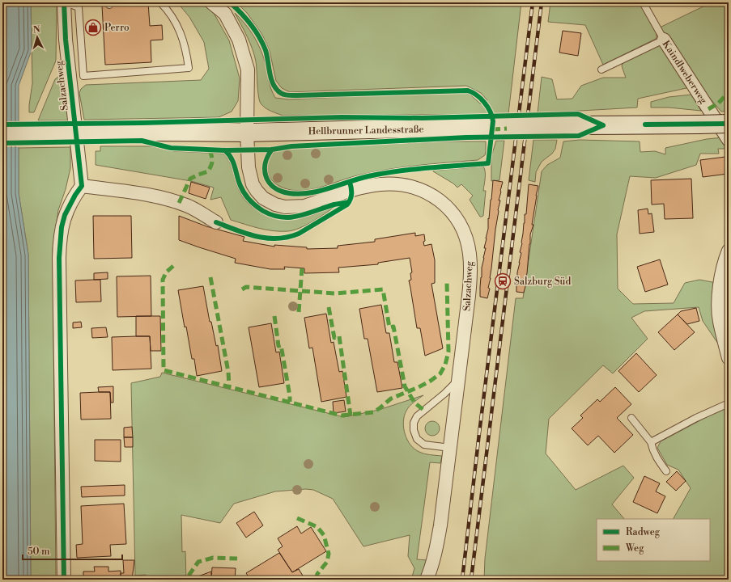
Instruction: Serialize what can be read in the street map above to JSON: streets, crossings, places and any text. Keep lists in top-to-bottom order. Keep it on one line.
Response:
{"streets":{"main road":["Hellbrunner Landesstraße"],"street":["Kaindlweberweg","Salzachweg"]},"crossings":[["Salzachweg","Hellbrunner Landesstraße"]],"places":{"shop":["Perro"],"station":["Salzburg Süd"]},"legend":["Radweg","Weg"],"scale_bar":"50 m","north":"top"}
